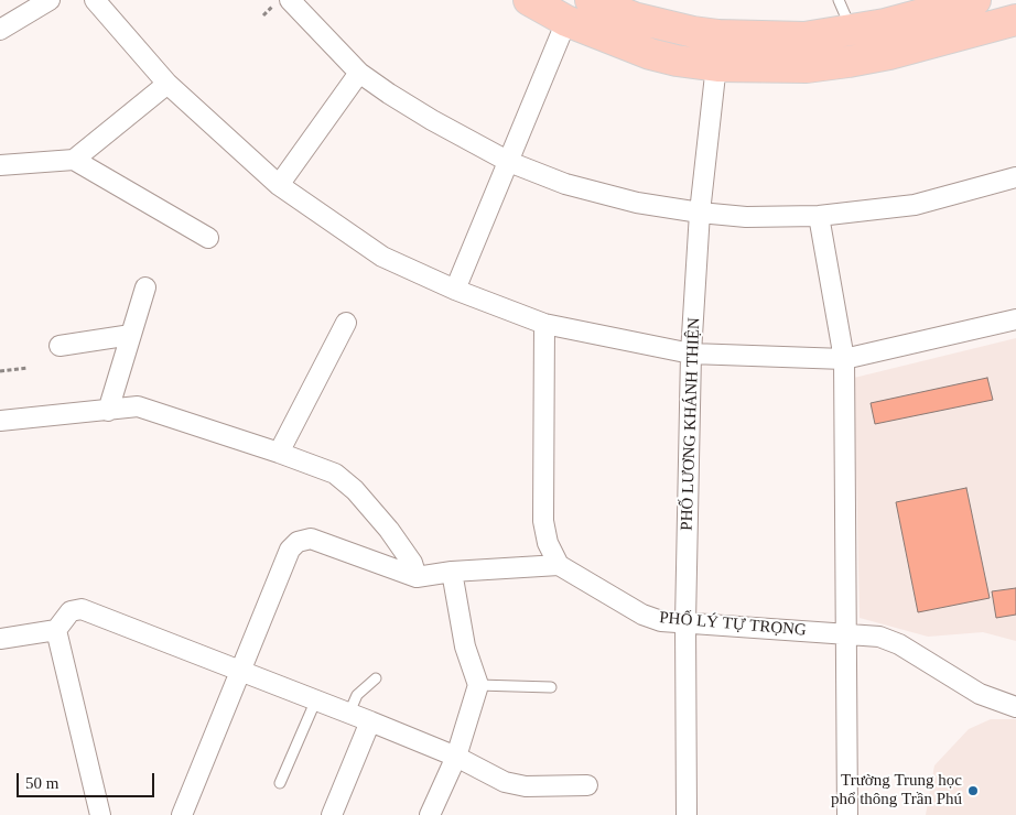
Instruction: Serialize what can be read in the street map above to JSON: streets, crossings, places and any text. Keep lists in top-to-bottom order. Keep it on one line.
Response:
{"streets":{"street":["PHỐ LƯƠNG KHÁNH THIỆN","PHỐ LÝ TỰ TRỌNG"]},"crossings":[["PHỐ LƯƠNG KHÁNH THIỆN","PHỐ LÝ TỰ TRỌNG"]],"places":["Trường Trung học phổ thông Trần Phú"],"scale_bar":"50 m"}
